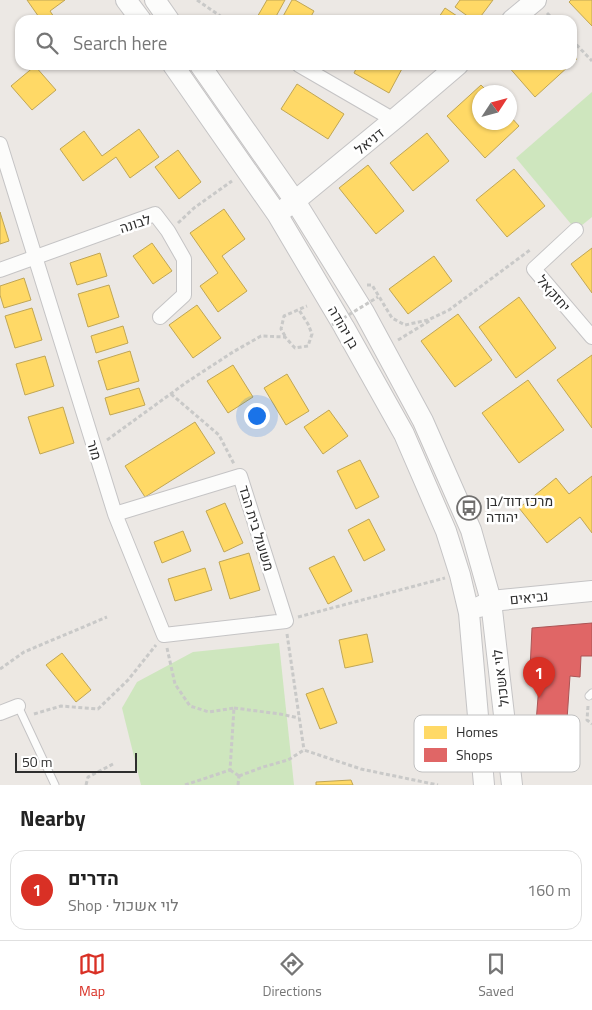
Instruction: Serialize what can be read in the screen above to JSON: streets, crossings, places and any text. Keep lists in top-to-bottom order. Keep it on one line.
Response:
{"streets":{"street":["דניאל","לבונה","יחזקאל","בן יהודה","מור","משעול בית הבד","נביאים","לוי אשכול"]},"crossings":[["דניאל","בן יהודה"],["לבונה","מור"],["בן יהודה","נביאים"],["בן יהודה","לוי אשכול"],["מור","משעול בית הבד"],["נביאים","לוי אשכול"]],"places":{"bus stop":["מרכז דוד/בן יהודה"]},"legend":["Homes","Shops"],"scale_bar":"50 m","north":"top right","page":{"search":"Search here","pins":"1","scale":"50 m","heading":"Nearby","list":[{"mark":"1","name":"הדרים","note":"Shop · לוי אשכול","value":"160 m"}],"nav":["Map","Directions","Saved"]}}
